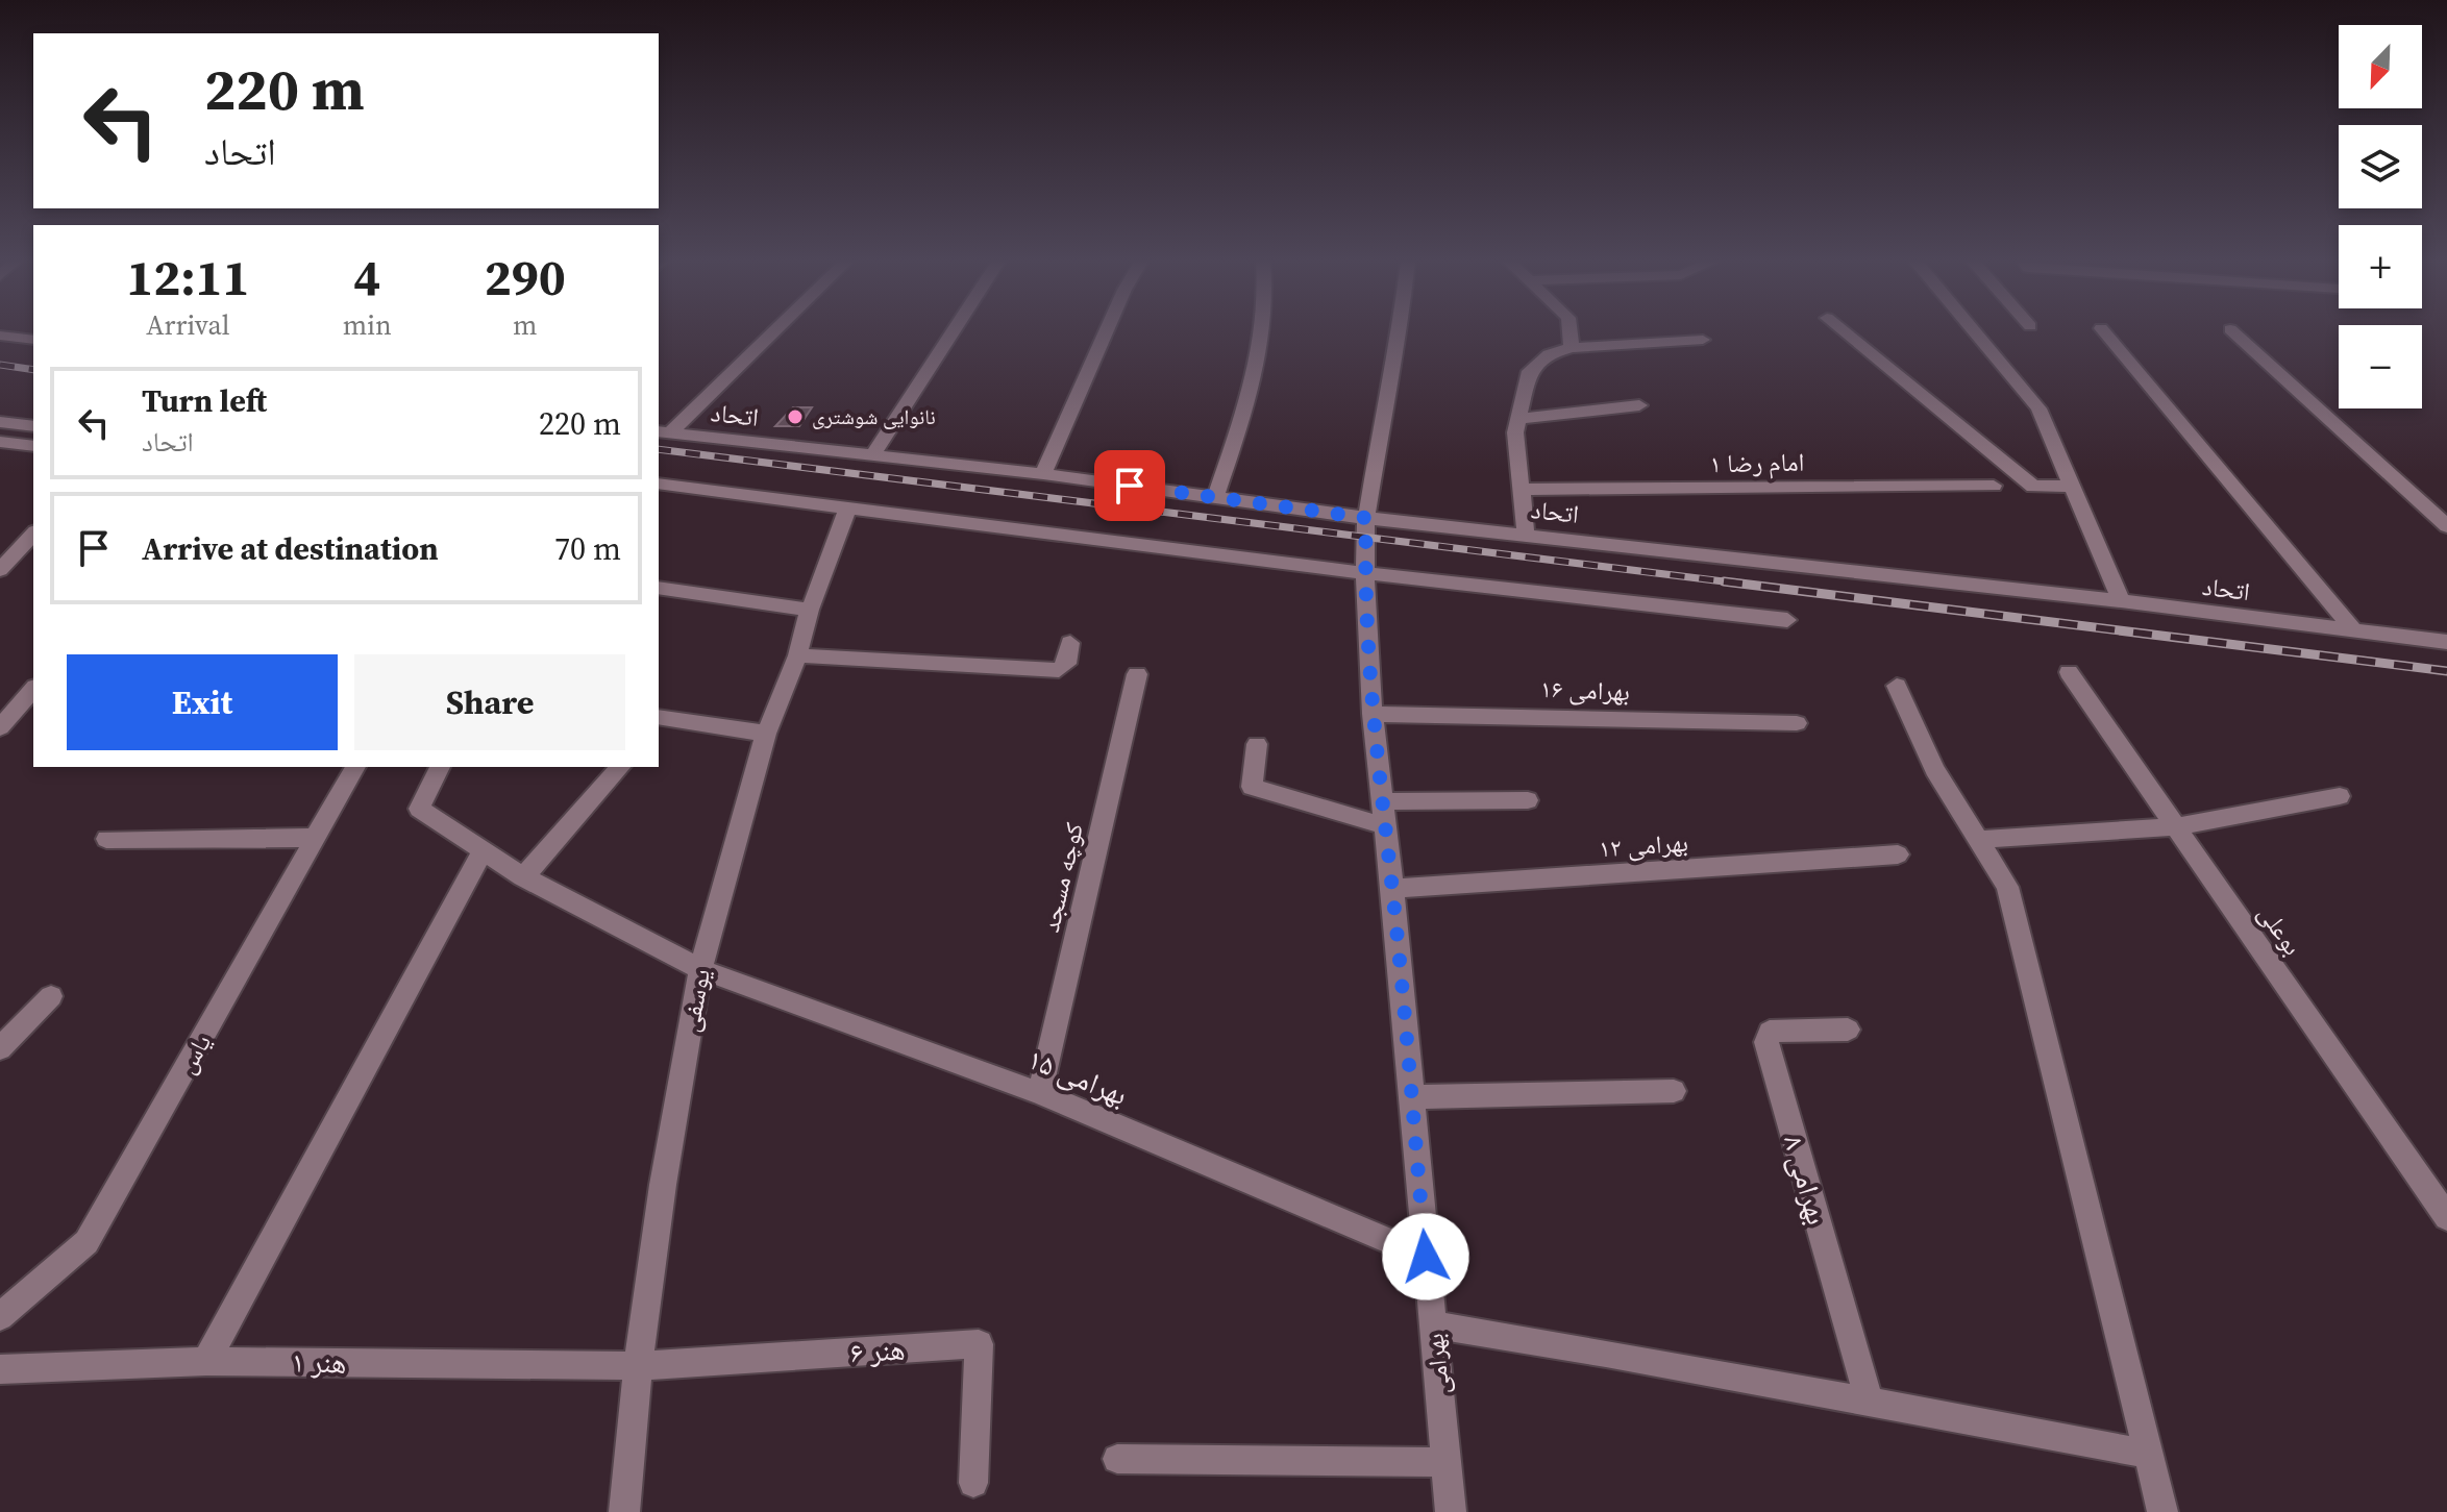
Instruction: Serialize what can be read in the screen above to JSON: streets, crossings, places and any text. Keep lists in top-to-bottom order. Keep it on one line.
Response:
{"streets":{"street":["اتحاد","امام رضا ۱","بهرامی ۱۶","بهرامی ۱۲","کوچه مسجد","بوعلی","یوسفی","یاس","بهرامی ۱۵","بهرامی ۸","هنر ۶","هنر ۱","بهرامی"]},"crossings":[["اتحاد","بهرامی"],["بهرامی ۱۶","بهرامی"],["بهرامی ۱۲","بهرامی"],["کوچه مسجد","بهرامی ۱۵"],["یوسفی","بهرامی ۱۵"],["یوسفی","هنر ۶"],["یوسفی","هنر ۱"],["بهرامی ۱۵","بهرامی"],["هنر ۶","هنر ۱"]],"places":["نانوایی شوشتری"],"north":"bottom left","page":{"map_buttons":["+","−"],"turn":["220 m","اتحاد"],"eta":["12:11","Arrival","4","min","290","m"],"list":[{"name":"Turn left","note":"اتحاد","value":"220 m"},{"name":"Arrive at destination","value":"70 m"}],"buttons":["Exit","Share"]}}
